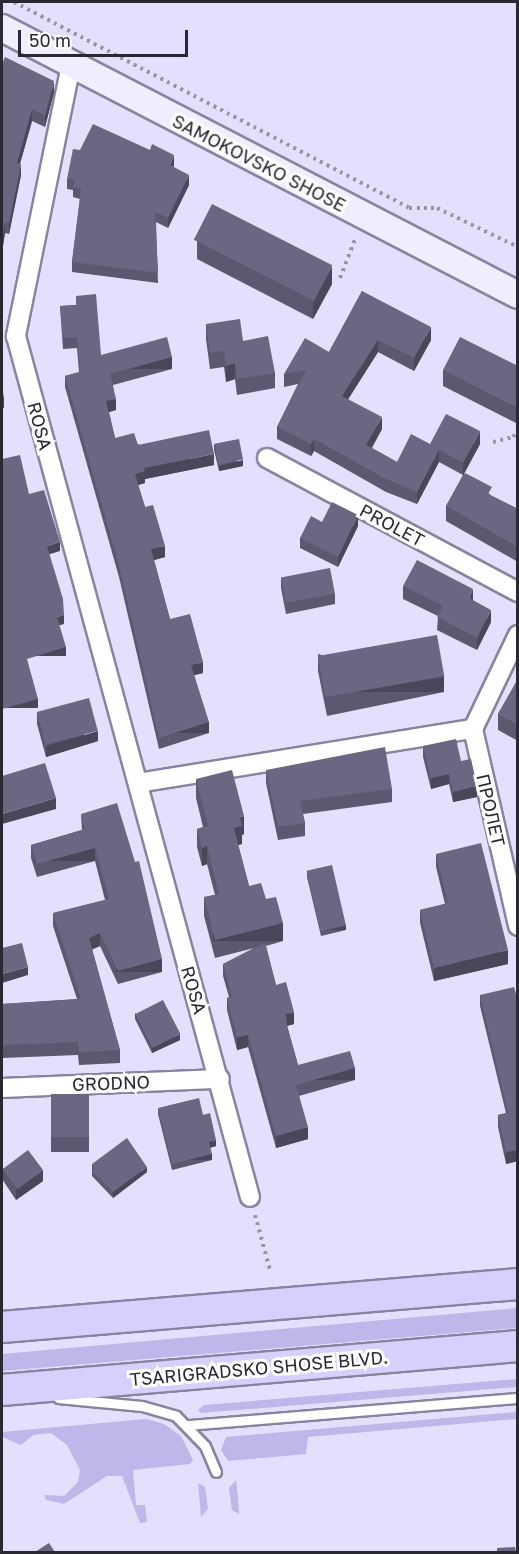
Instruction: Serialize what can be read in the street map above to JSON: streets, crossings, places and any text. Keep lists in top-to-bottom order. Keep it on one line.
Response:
{"streets":{"highway":["TSARIGRADSKO SHOSE BLVD."],"main road":["SAMOKOVSKO SHOSE"],"street":["ROSA","PROLET","ПРОЛЕТ","GRODNO"]},"crossings":[["SAMOKOVSKO SHOSE","ROSA"],["ROSA","GRODNO"]],"scale_bar":"50 m"}
